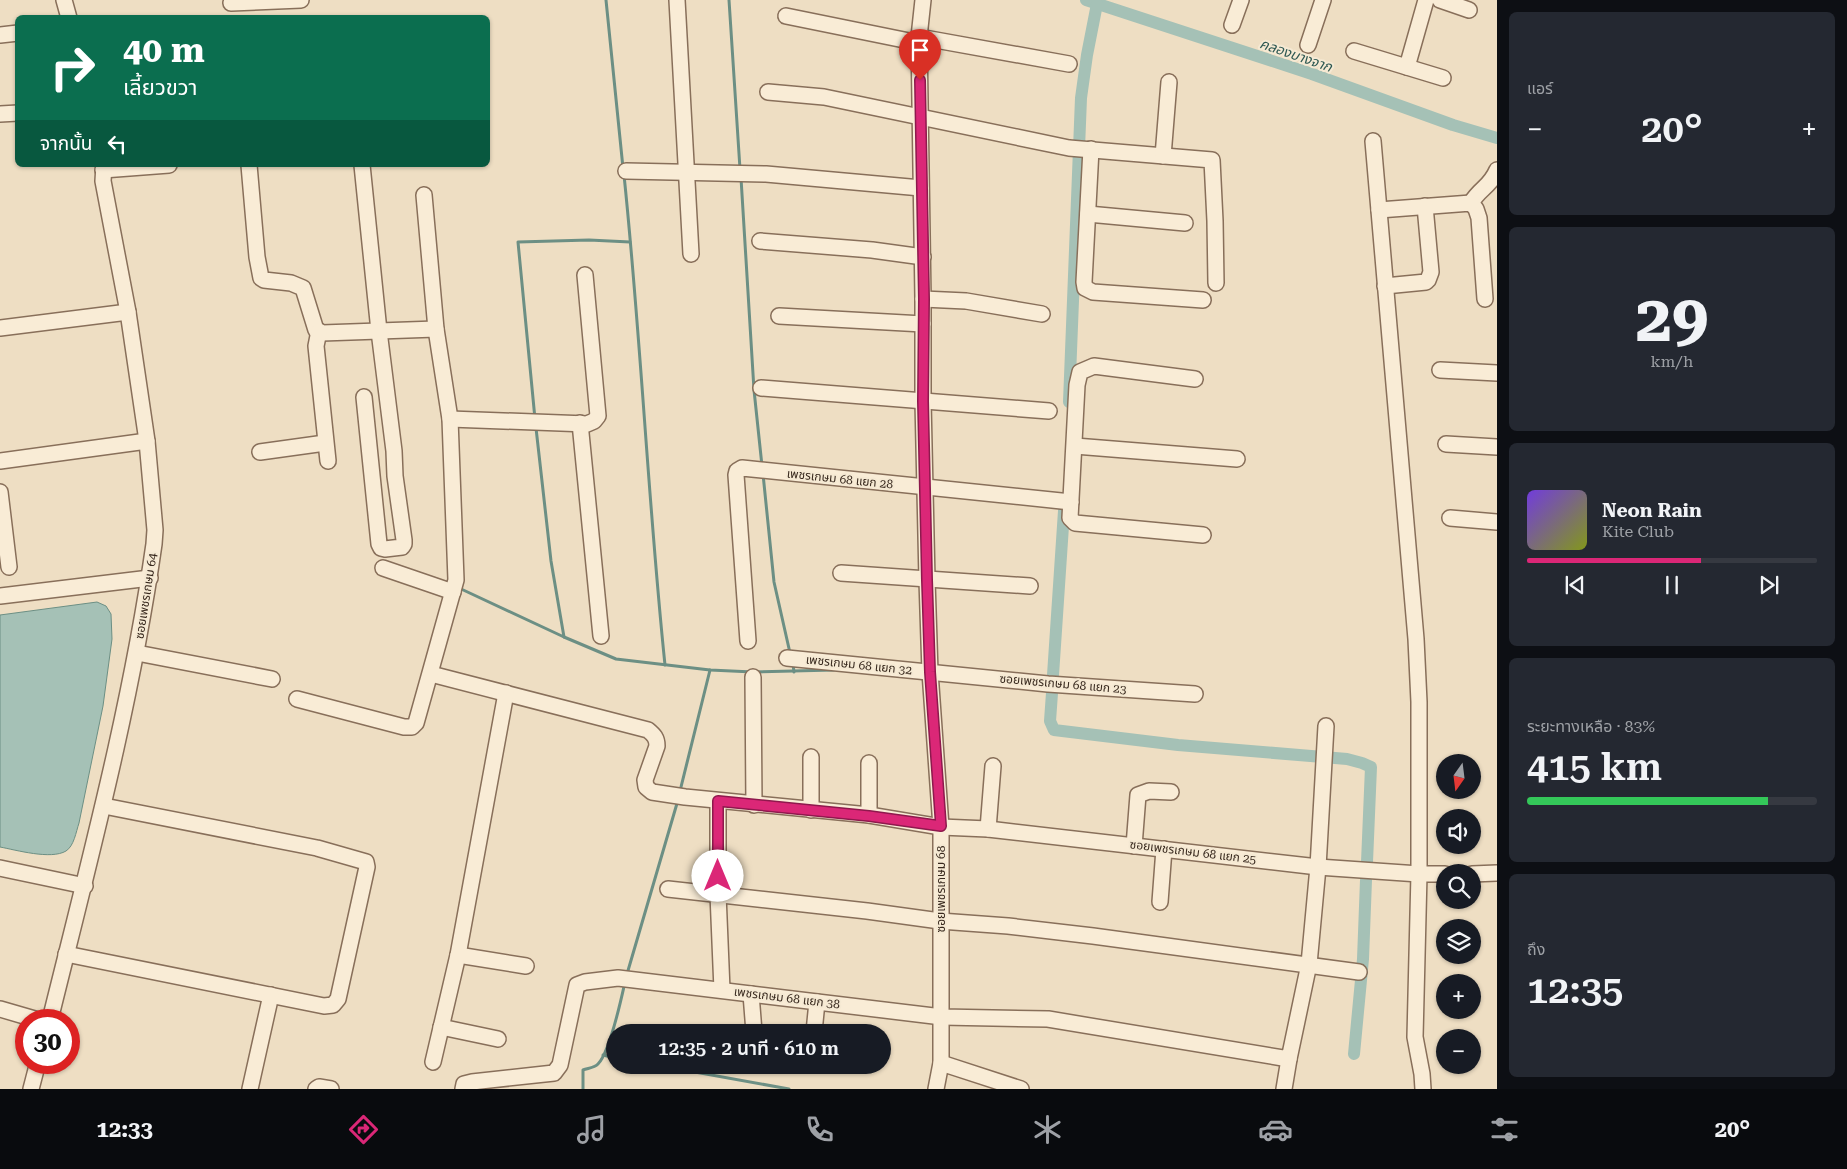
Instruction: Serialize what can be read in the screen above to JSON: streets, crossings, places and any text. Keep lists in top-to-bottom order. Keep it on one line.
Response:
{"streets":{"street":["เพชรเกษม 68 แยก 28","ซอยเพชรเกษม 64","เพชรเกษม 68 แยก 32","ซอยเพชรเกษม 68 แยก 23","ซอยเพชรเกษม 68 แยก 25","ซอยเพชรเกษม 68","เพชรเกษม 68 แยก 38"]},"crossings":[["เพชรเกษม 68 แยก 28","ซอยเพชรเกษม 68"],["เพชรเกษม 68 แยก 32","ซอยเพชรเกษม 68 แยก 23"],["เพชรเกษม 68 แยก 32","ซอยเพชรเกษม 68"],["ซอยเพชรเกษม 68 แยก 23","ซอยเพชรเกษม 68"],["ซอยเพชรเกษม 68 แยก 25","ซอยเพชรเกษม 68"],["ซอยเพชรเกษม 68","เพชรเกษม 68 แยก 38"]],"water":["คลองบางจาก"],"north":"bottom","page":{"tile":["แอร์",["29","km/h"],["ระยะทางเหลือ · 83%","415 km"],["ถึง","12:35"]],"turn":["40 m","เลี้ยวขวา"],"heat":["−","20°","+"],"then":"จากนั้น","song":["Neon Rain","Kite Club"],"map_buttons":["+","−"],"limit":"30","trip":"12:35 · 2 นาที · 610 m","tabs":["12:33","20°"]}}
